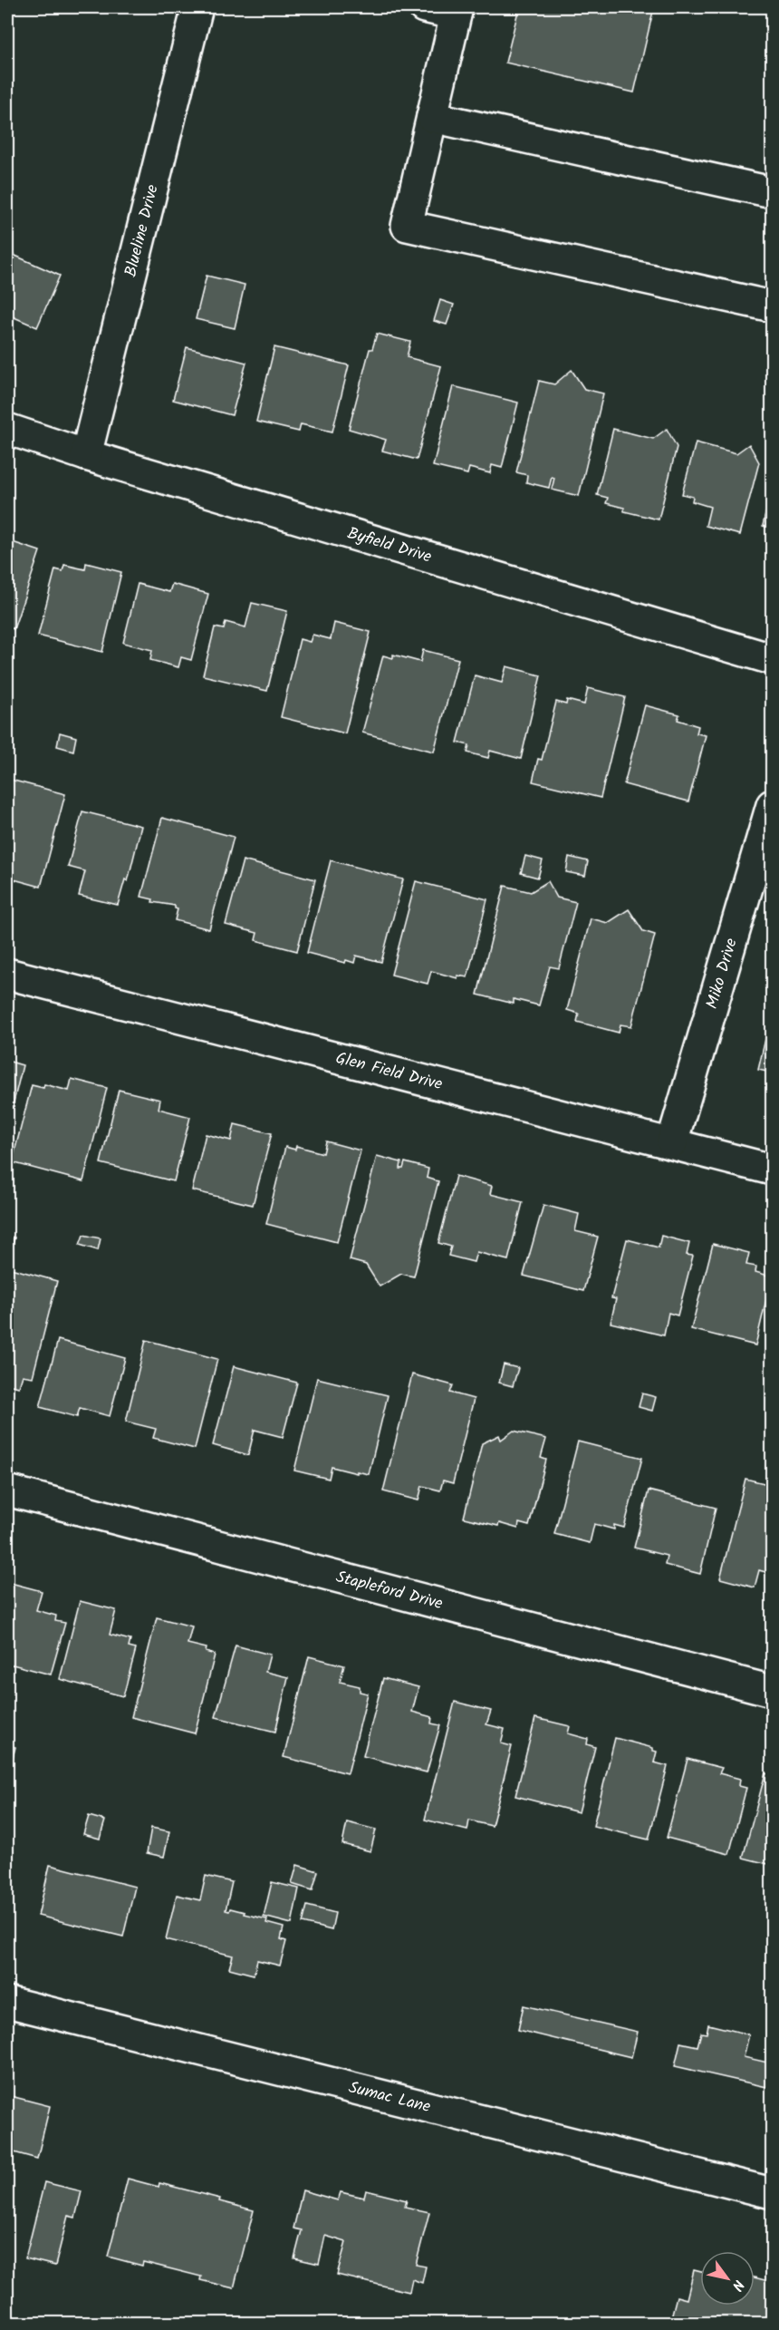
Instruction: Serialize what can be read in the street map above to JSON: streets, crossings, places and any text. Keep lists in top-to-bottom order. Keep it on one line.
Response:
{"streets":{"street":["Blueline Drive","Byfield Drive","Miko Drive","Glen Field Drive","Stapleford Drive","Sumac Lane"]},"crossings":[["Blueline Drive","Byfield Drive"],["Miko Drive","Glen Field Drive"]],"north":"bottom right"}
